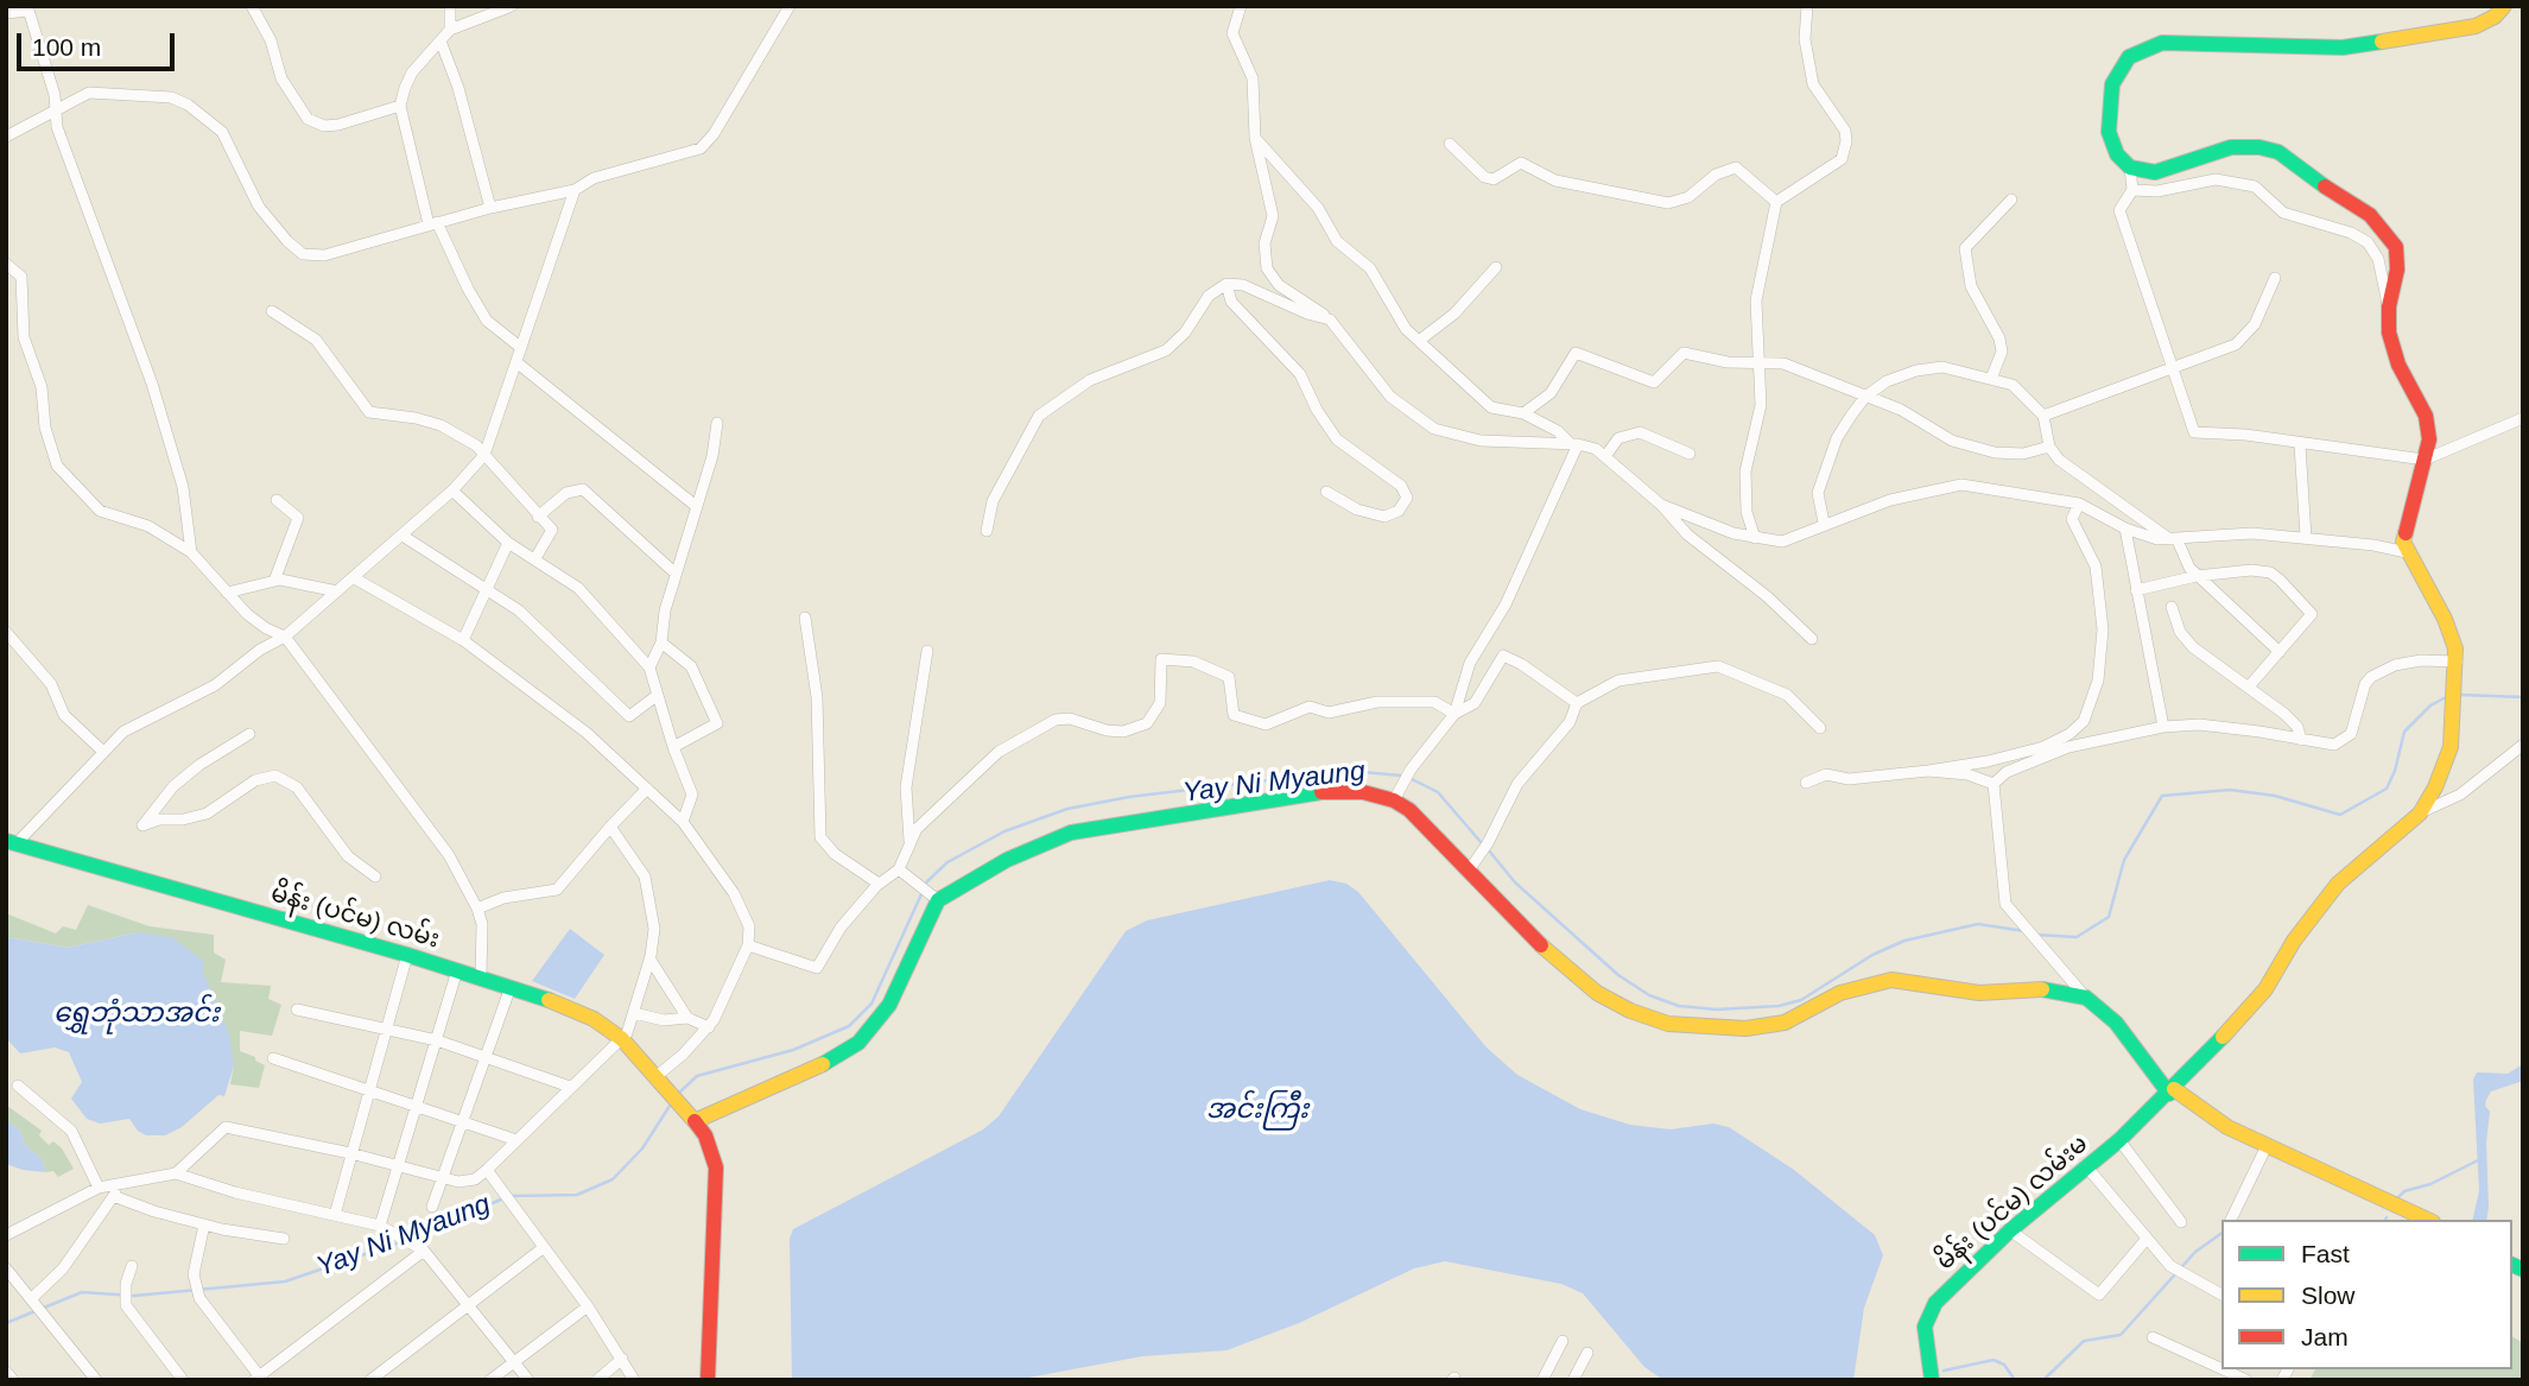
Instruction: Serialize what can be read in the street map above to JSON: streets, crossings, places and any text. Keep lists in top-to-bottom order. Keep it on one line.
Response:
{"streets":{"main road":["မိန်း (ပင်မ) လမ်း","မိန်း (ပင်မ) လမ်းမ"]},"water":["Yay Ni Myaung","ရွှေဘုံသာအင်း","အင်းကြီး"],"legend":["Fast","Slow","Jam"],"scale_bar":"100 m"}
